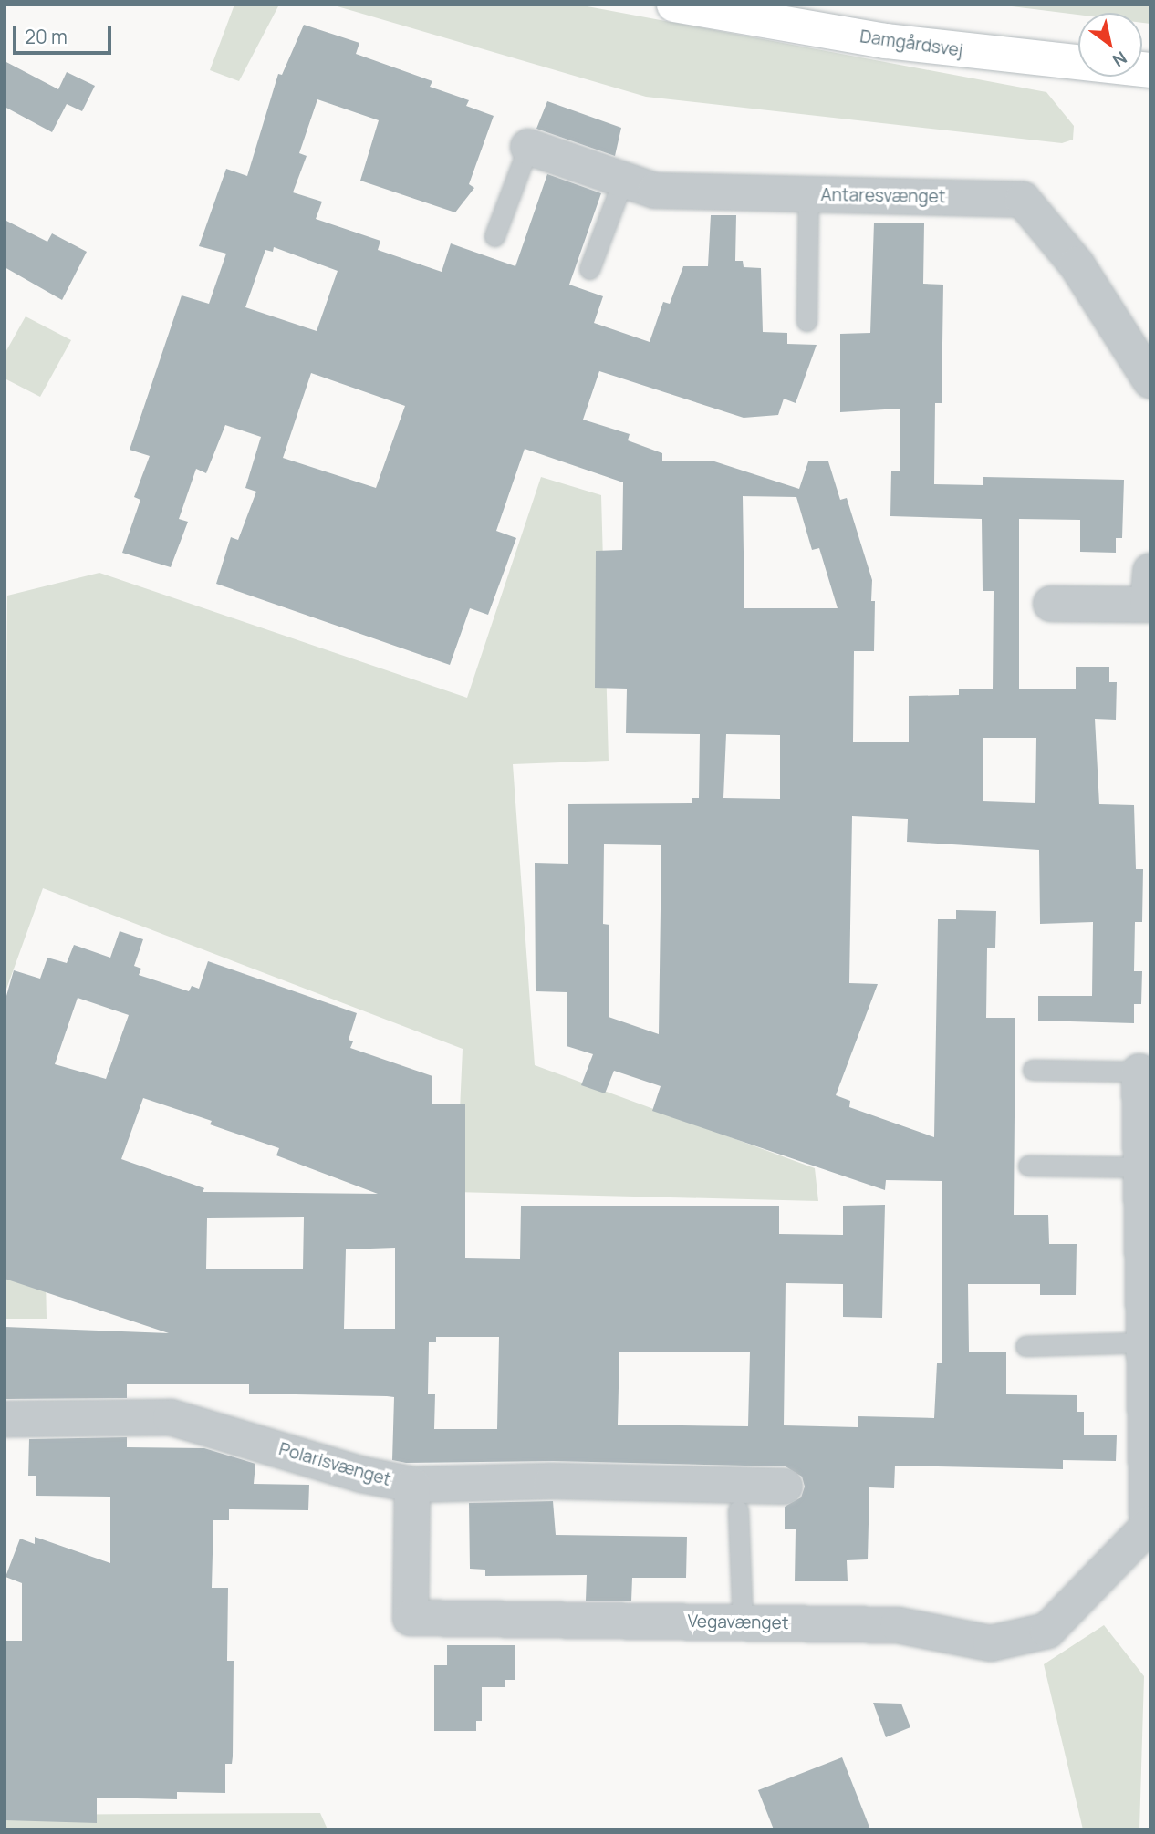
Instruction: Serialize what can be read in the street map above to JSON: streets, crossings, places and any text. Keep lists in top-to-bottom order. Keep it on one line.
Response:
{"streets":{"street":["Damgårdsvej","Antaresvænget","Polarisvænget","Vegavænget"]},"crossings":[["Polarisvænget","Vegavænget"]],"scale_bar":"20 m","north":"bottom right"}
